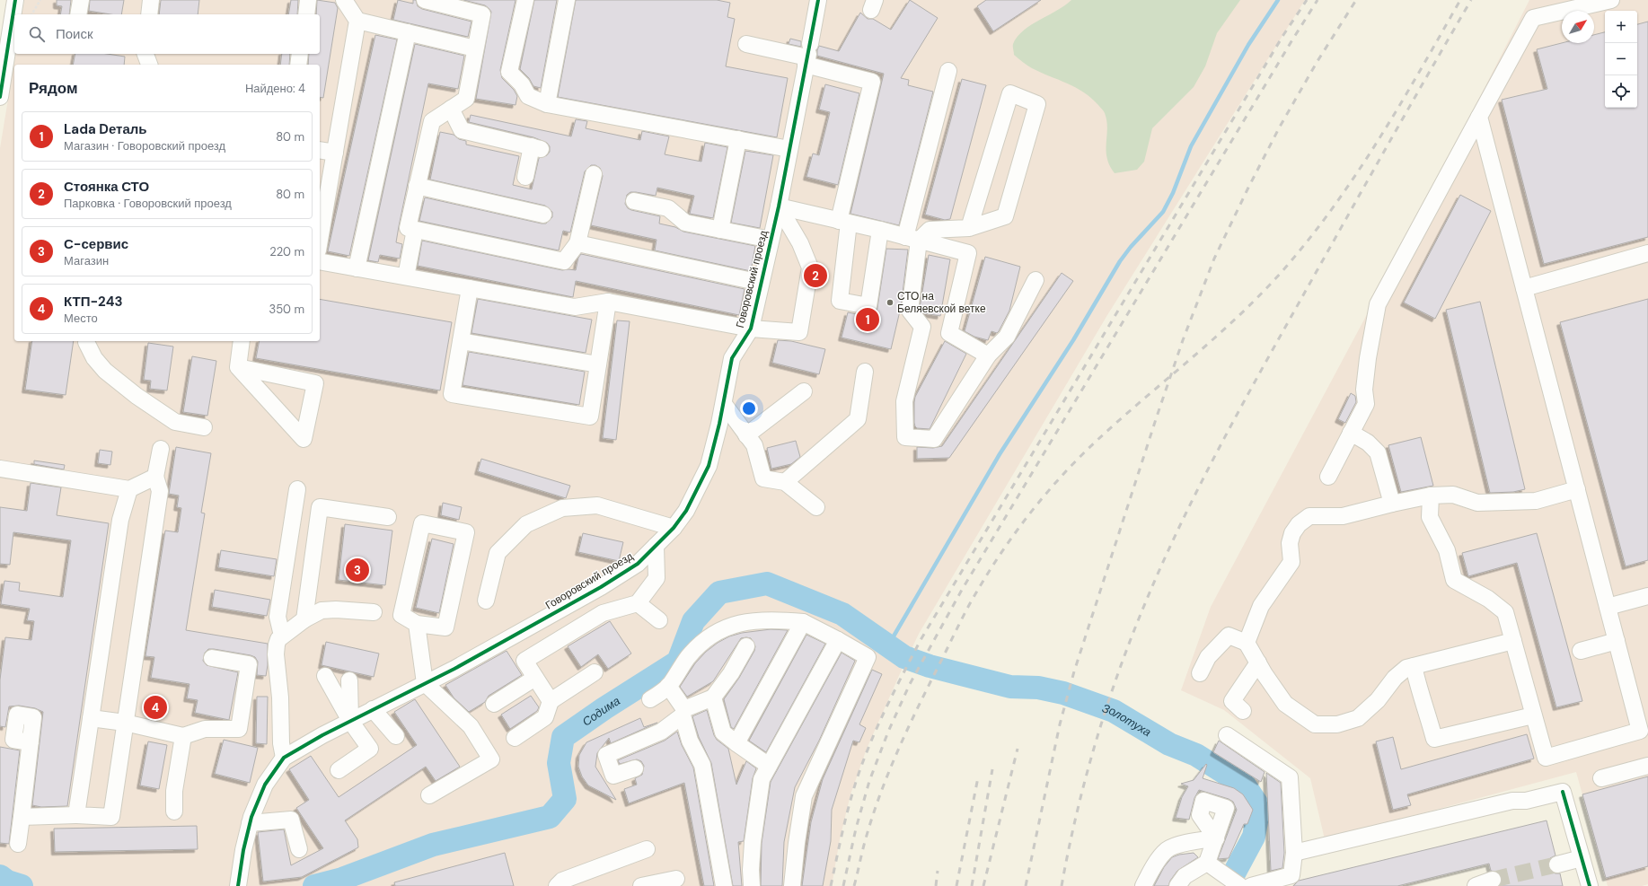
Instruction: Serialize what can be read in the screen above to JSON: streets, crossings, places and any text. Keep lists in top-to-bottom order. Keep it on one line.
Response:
{"streets":{"street":["Говоровский проезд"]},"water":["Содима","Золотуха"],"places":["СТО на Беляевской ветке"],"north":"top right","page":{"map_buttons":["+","−"],"search":"Поиск","heading":["Рядом","Найдено: 4"],"list":[{"mark":"1","name":"Lada Dеталь","note":"Магазин · Говоровский проезд","value":"80 m"},{"mark":"2","name":"Стоянка СТО","note":"Парковка · Говоровский проезд","value":"80 m"},{"mark":"3","name":"С-сервис","note":"Магазин","value":"220 m"},{"mark":"4","name":"КТП-243","note":"Место","value":"350 m"}],"pins":["2","1","3","4"]}}
